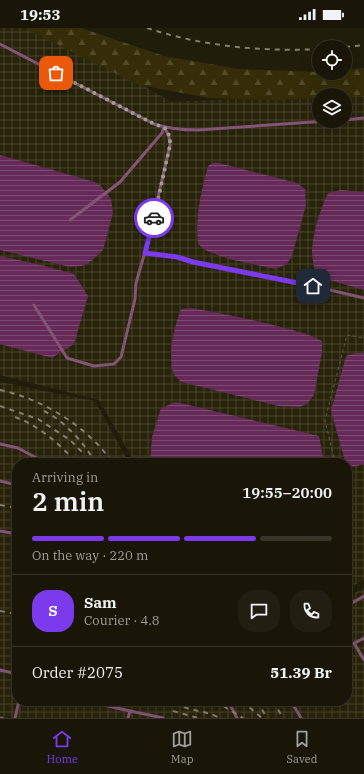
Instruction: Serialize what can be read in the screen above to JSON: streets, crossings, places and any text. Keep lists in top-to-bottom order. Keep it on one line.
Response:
{"page":{"status":"19:53","heading":["2 min","Arriving in","19:55–20:00"],"panel":["Sam","Courier · 4.8","Order #2075","51.39 Br"],"bar":"On the way · 220 m","round":"S","tabs":["Home","Map","Saved"]}}
